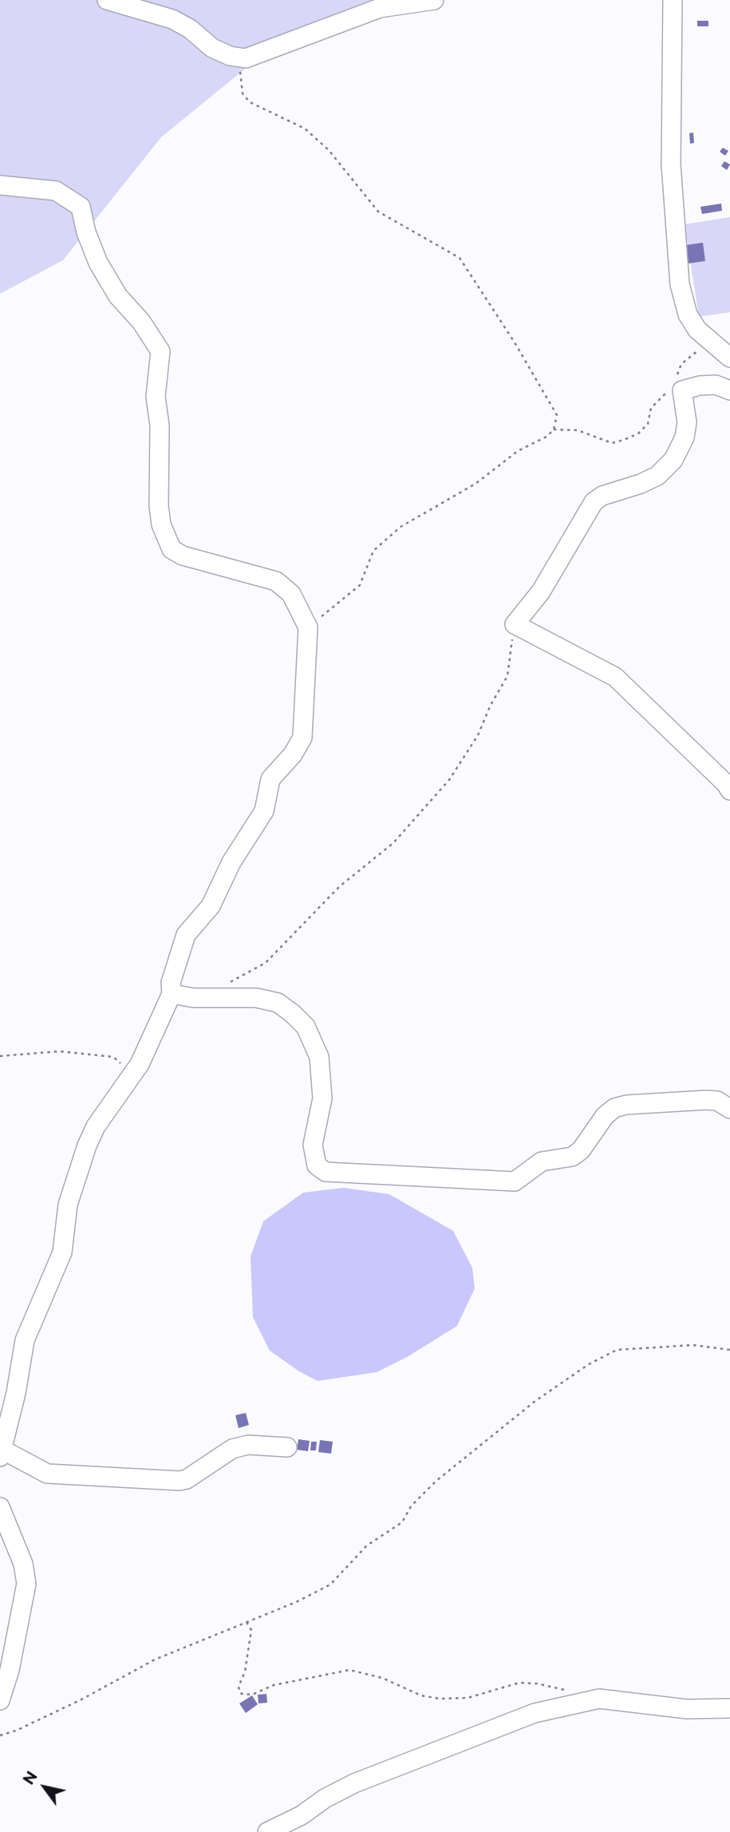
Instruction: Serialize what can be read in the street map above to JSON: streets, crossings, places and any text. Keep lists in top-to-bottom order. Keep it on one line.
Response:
{"north":"top left"}
